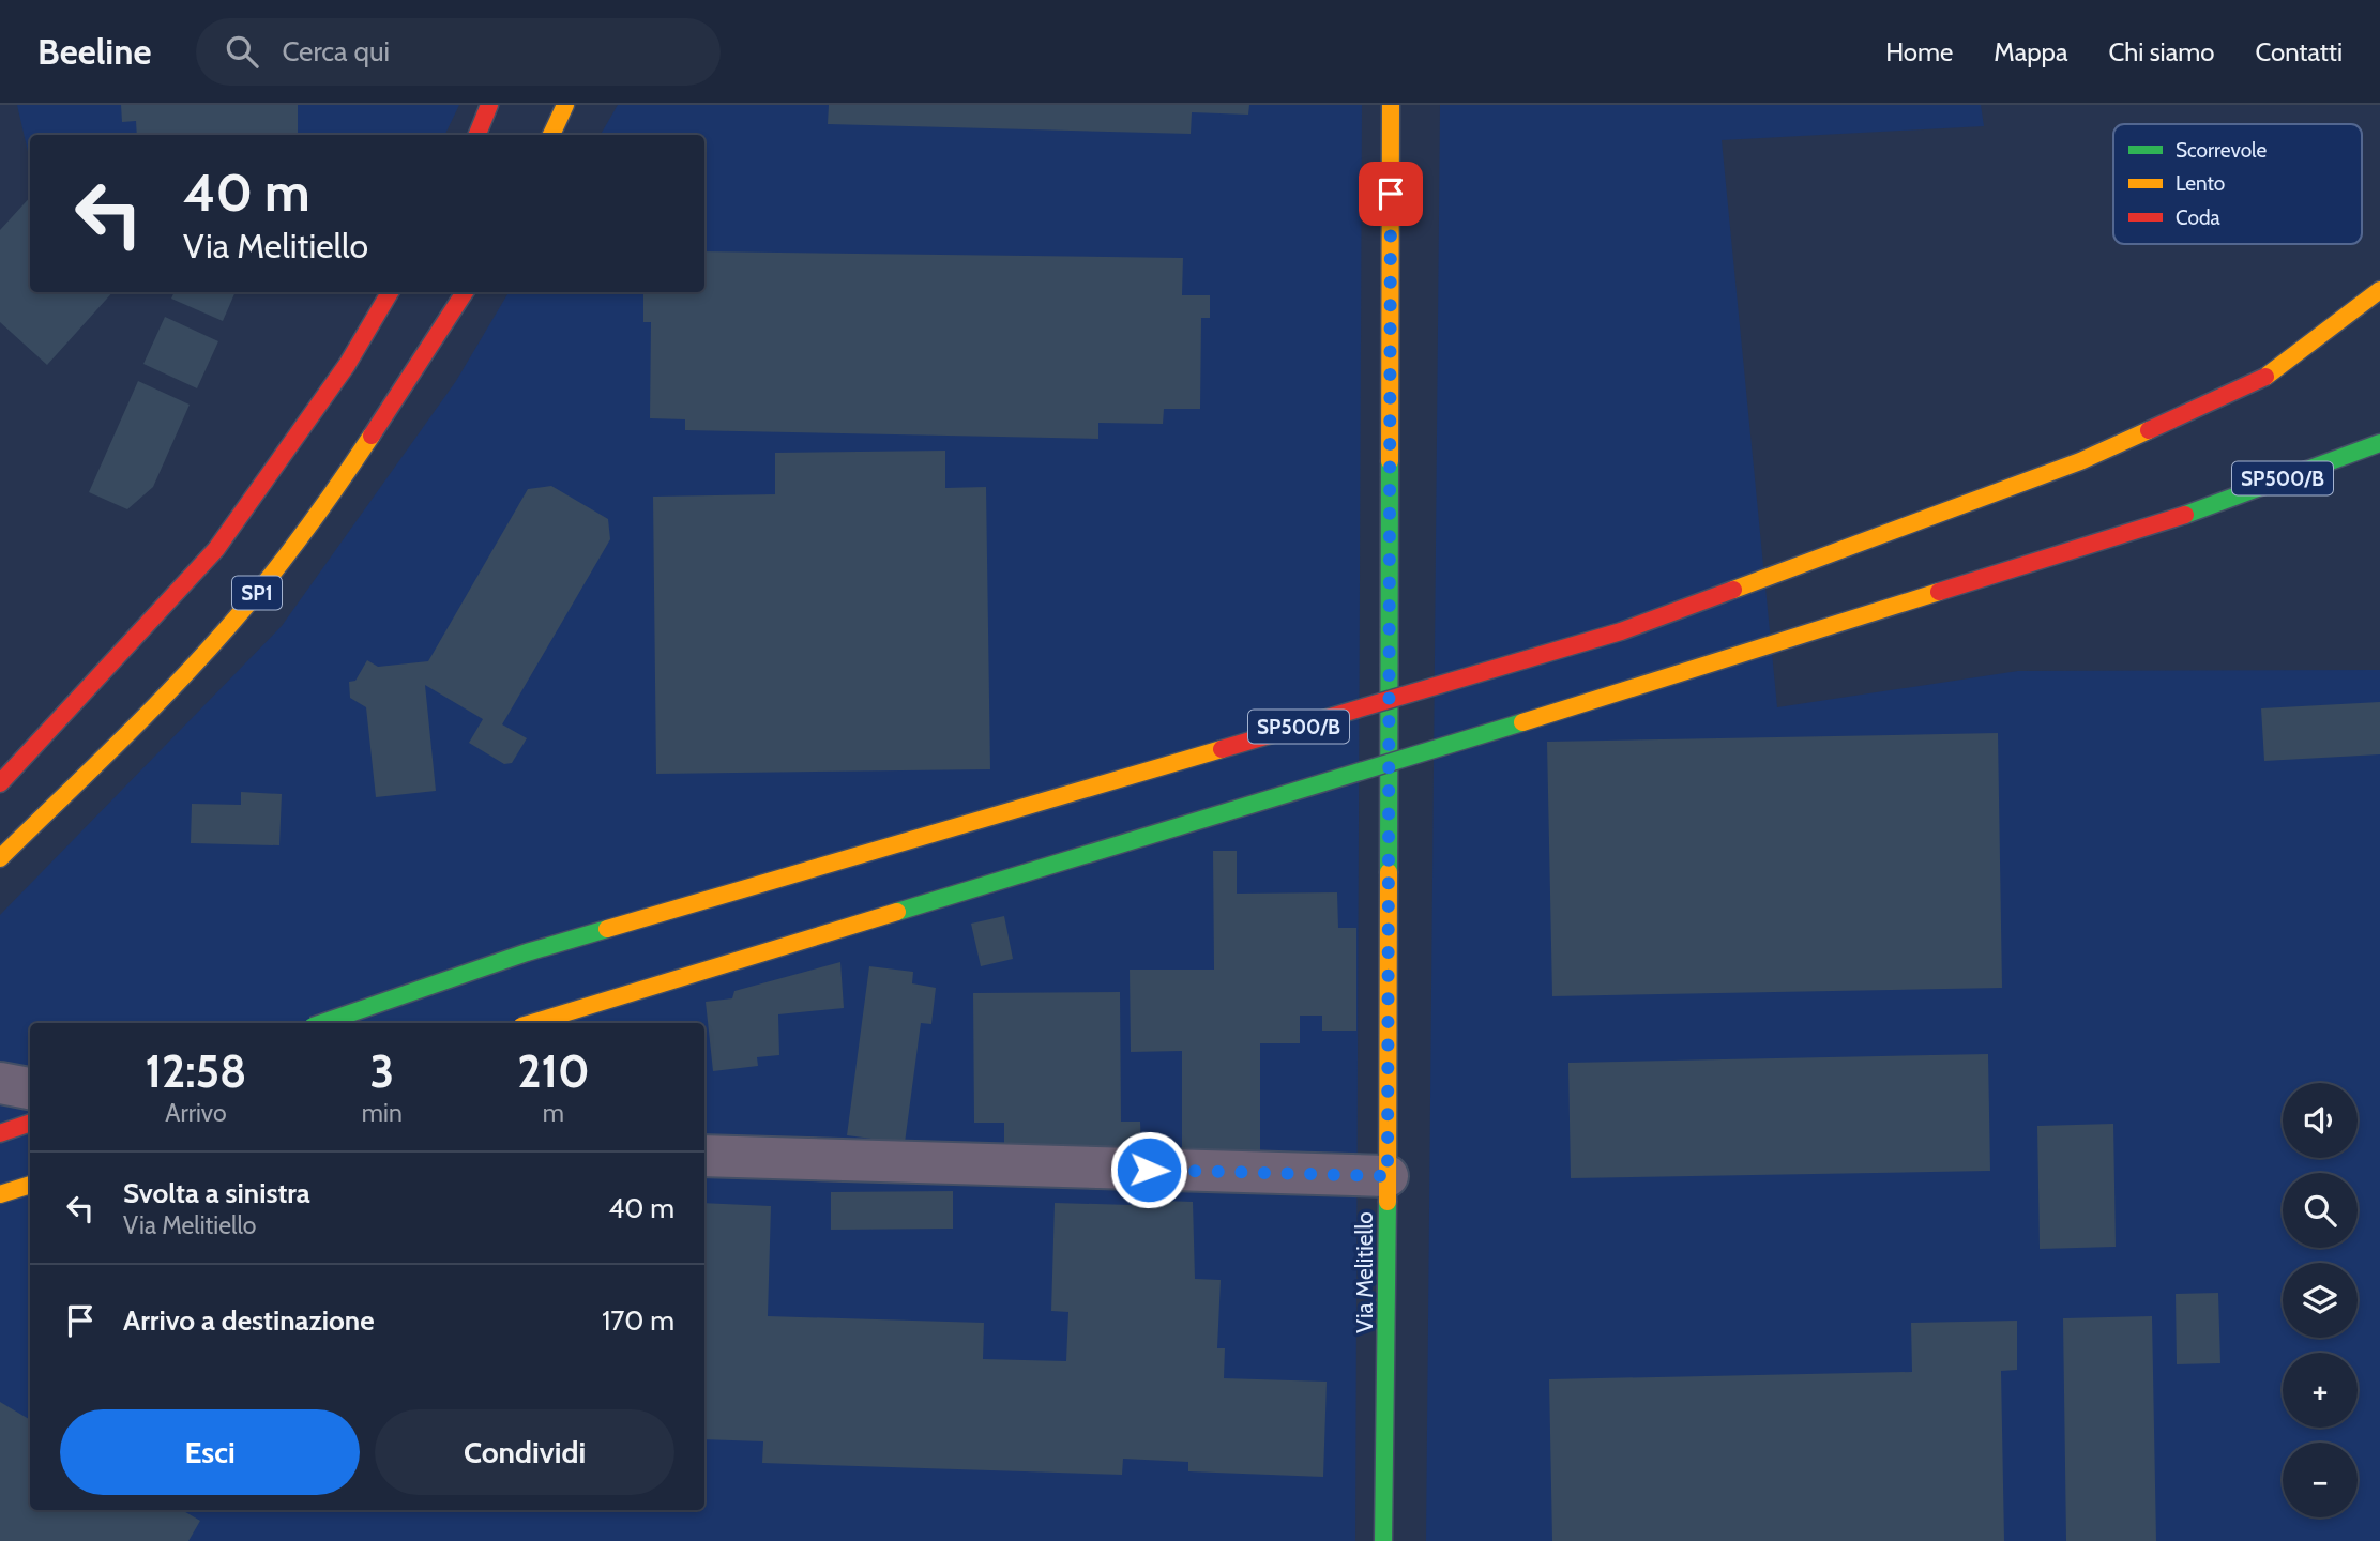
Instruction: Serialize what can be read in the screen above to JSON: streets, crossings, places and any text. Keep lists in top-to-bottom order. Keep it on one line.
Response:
{"streets":{"main road":["SP500/B","SP1","Via Melitiello"]},"legend":["Scorrevole","Lento","Coda"],"page":{"header":"Beeline","search":"Cerca qui","nav":["Home","Mappa","Chi siamo","Contatti"],"turn":["40 m","Via Melitiello"],"eta":["12:58","Arrivo","3","min","210","m"],"map_buttons":["+","−"],"list":[{"name":"Svolta a sinistra","note":"Via Melitiello","value":"40 m"},{"name":"Arrivo a destinazione","value":"170 m"}],"buttons":["Esci","Condividi"]}}
